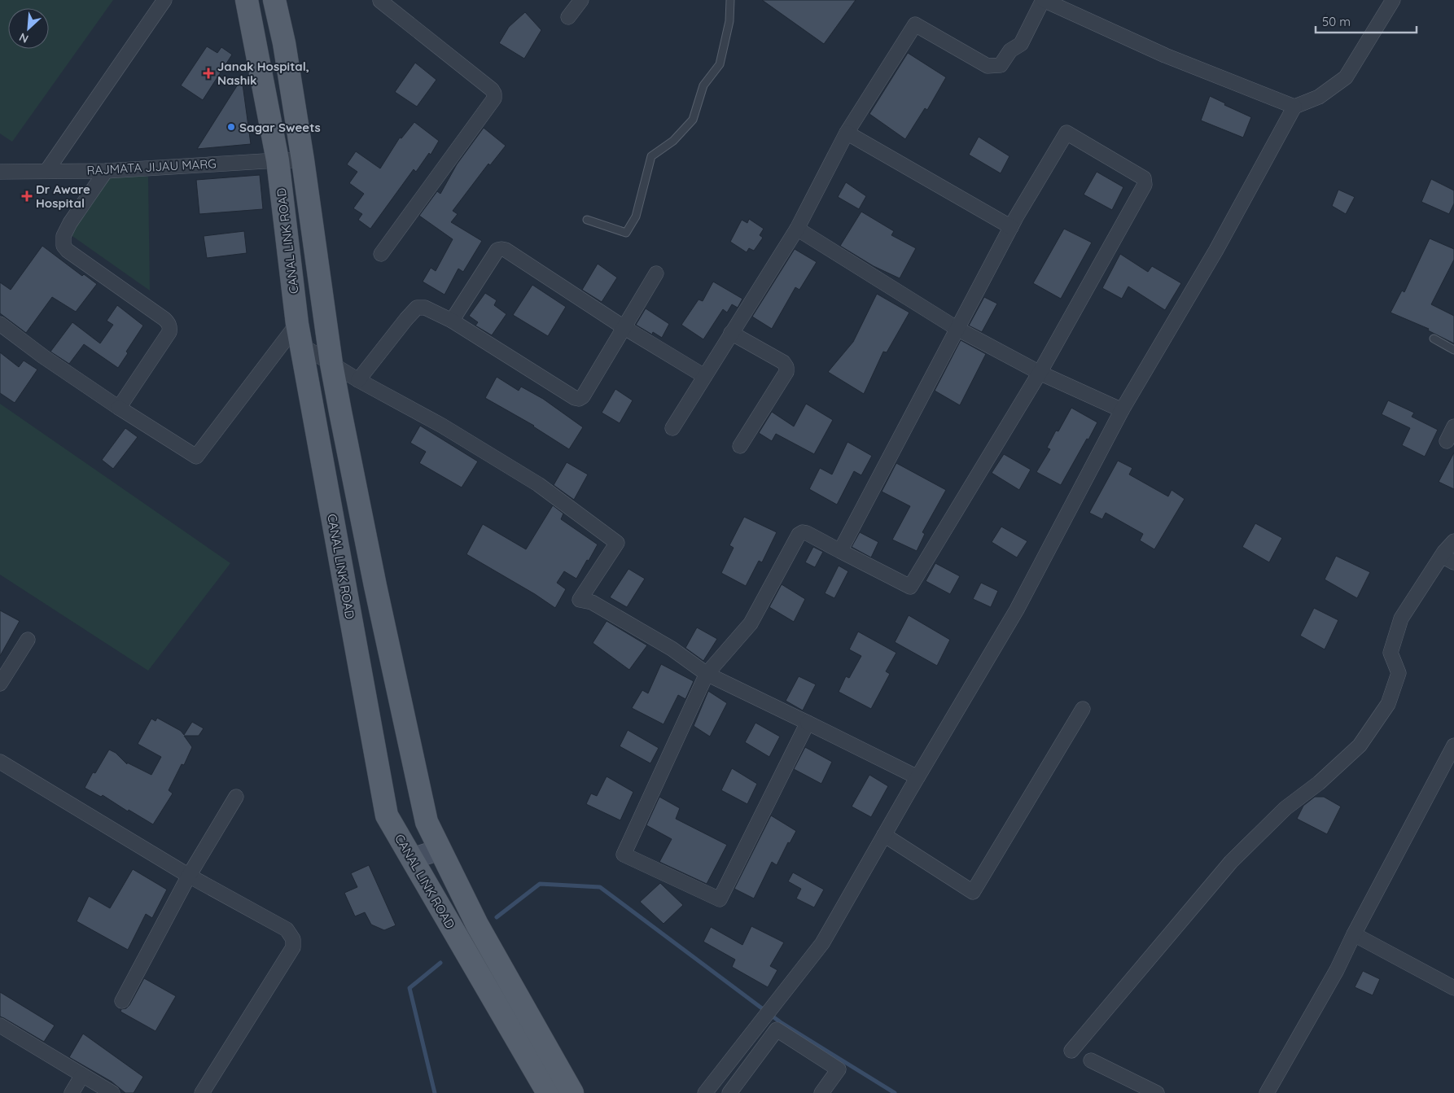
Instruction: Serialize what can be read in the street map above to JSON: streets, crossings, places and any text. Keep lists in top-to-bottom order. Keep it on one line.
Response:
{"streets":{"main road":["CANAL LINK ROAD"],"street":["RAJMATA JIJAU MARG"]},"crossings":[["RAJMATA JIJAU MARG","CANAL LINK ROAD"]],"places":{"health":["Janak Hospital, Nashik","Dr Aware Hospital"],"other":["Sagar Sweets"]},"scale_bar":"50 m","north":"bottom left"}
